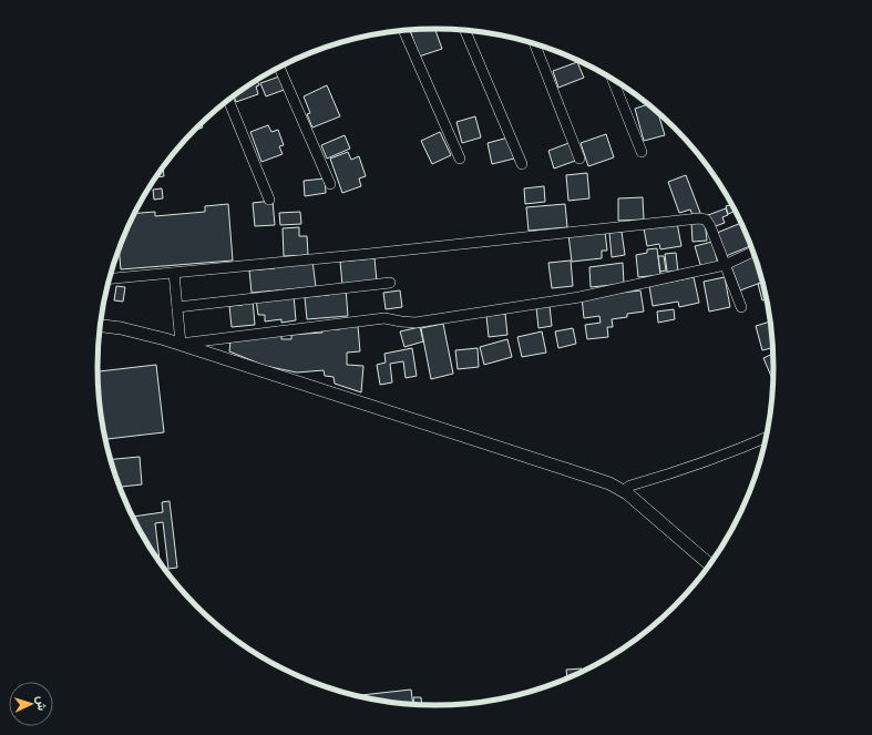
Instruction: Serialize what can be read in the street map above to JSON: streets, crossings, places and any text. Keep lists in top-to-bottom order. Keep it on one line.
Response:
{"north":"right"}
